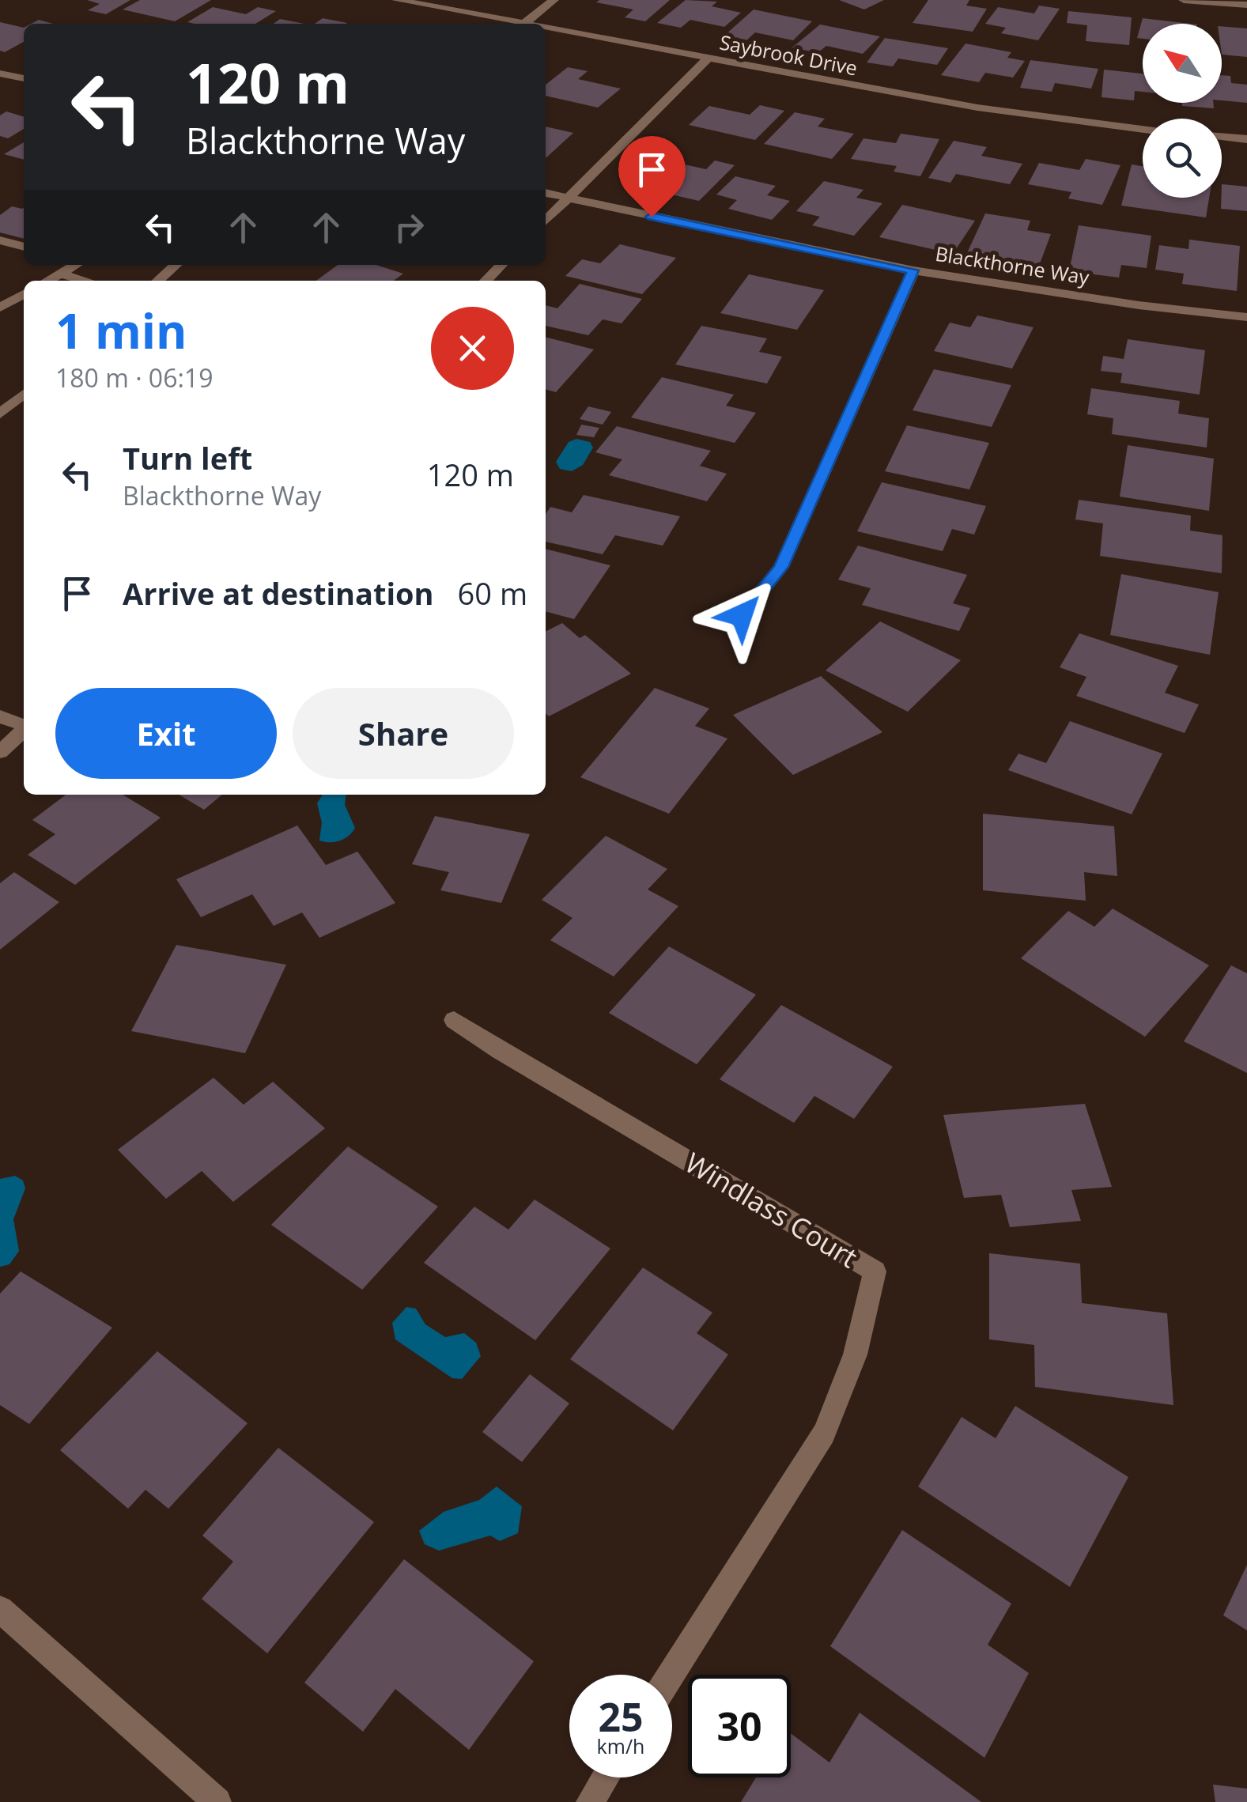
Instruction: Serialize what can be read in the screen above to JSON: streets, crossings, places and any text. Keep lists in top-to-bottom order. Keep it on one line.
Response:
{"streets":{"street":["Saybrook Drive","Blackthorne Way","Windlass Court"]},"north":"top left","page":{"turn":["120 m","Blackthorne Way"],"heading":["1 min","180 m · 06:19"],"list":[{"name":"Turn left","note":"Blackthorne Way","value":"120 m"},{"name":"Arrive at destination","value":"60 m"}],"buttons":["Exit","Share"],"speed":"25 km/h","limit":"30"}}
